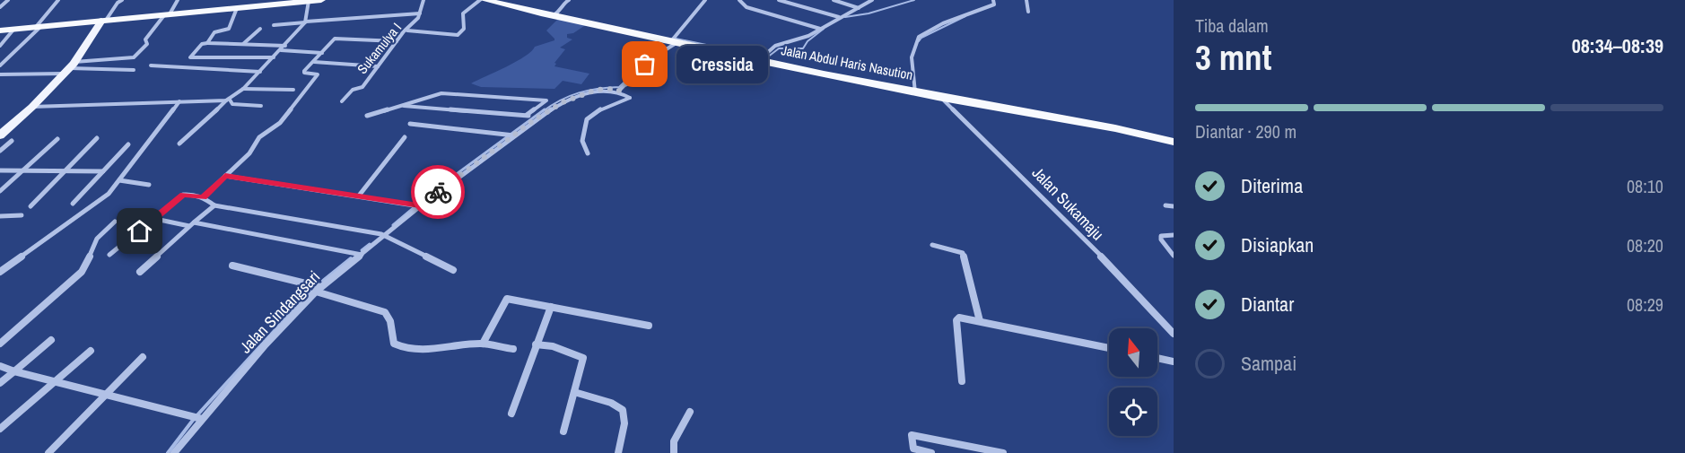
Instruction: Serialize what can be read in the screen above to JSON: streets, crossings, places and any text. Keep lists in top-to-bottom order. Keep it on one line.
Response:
{"streets":{"highway":["Jalan Abdul Haris Nasution"],"street":["Sukamulya I","Jalan Sukamaju","Jalan Sindangsari"]},"crossings":[["Jalan Abdul Haris Nasution","Jalan Sukamaju"]],"places":["Cressida"],"north":"top","page":{"heading":["3 mnt","Tiba dalam","08:34–08:39"],"bubble":"Cressida","bar":"Diantar · 290 m","list":[["Diterima","08:10"],["Disiapkan","08:20"],["Diantar","08:29"],"Sampai"]}}
